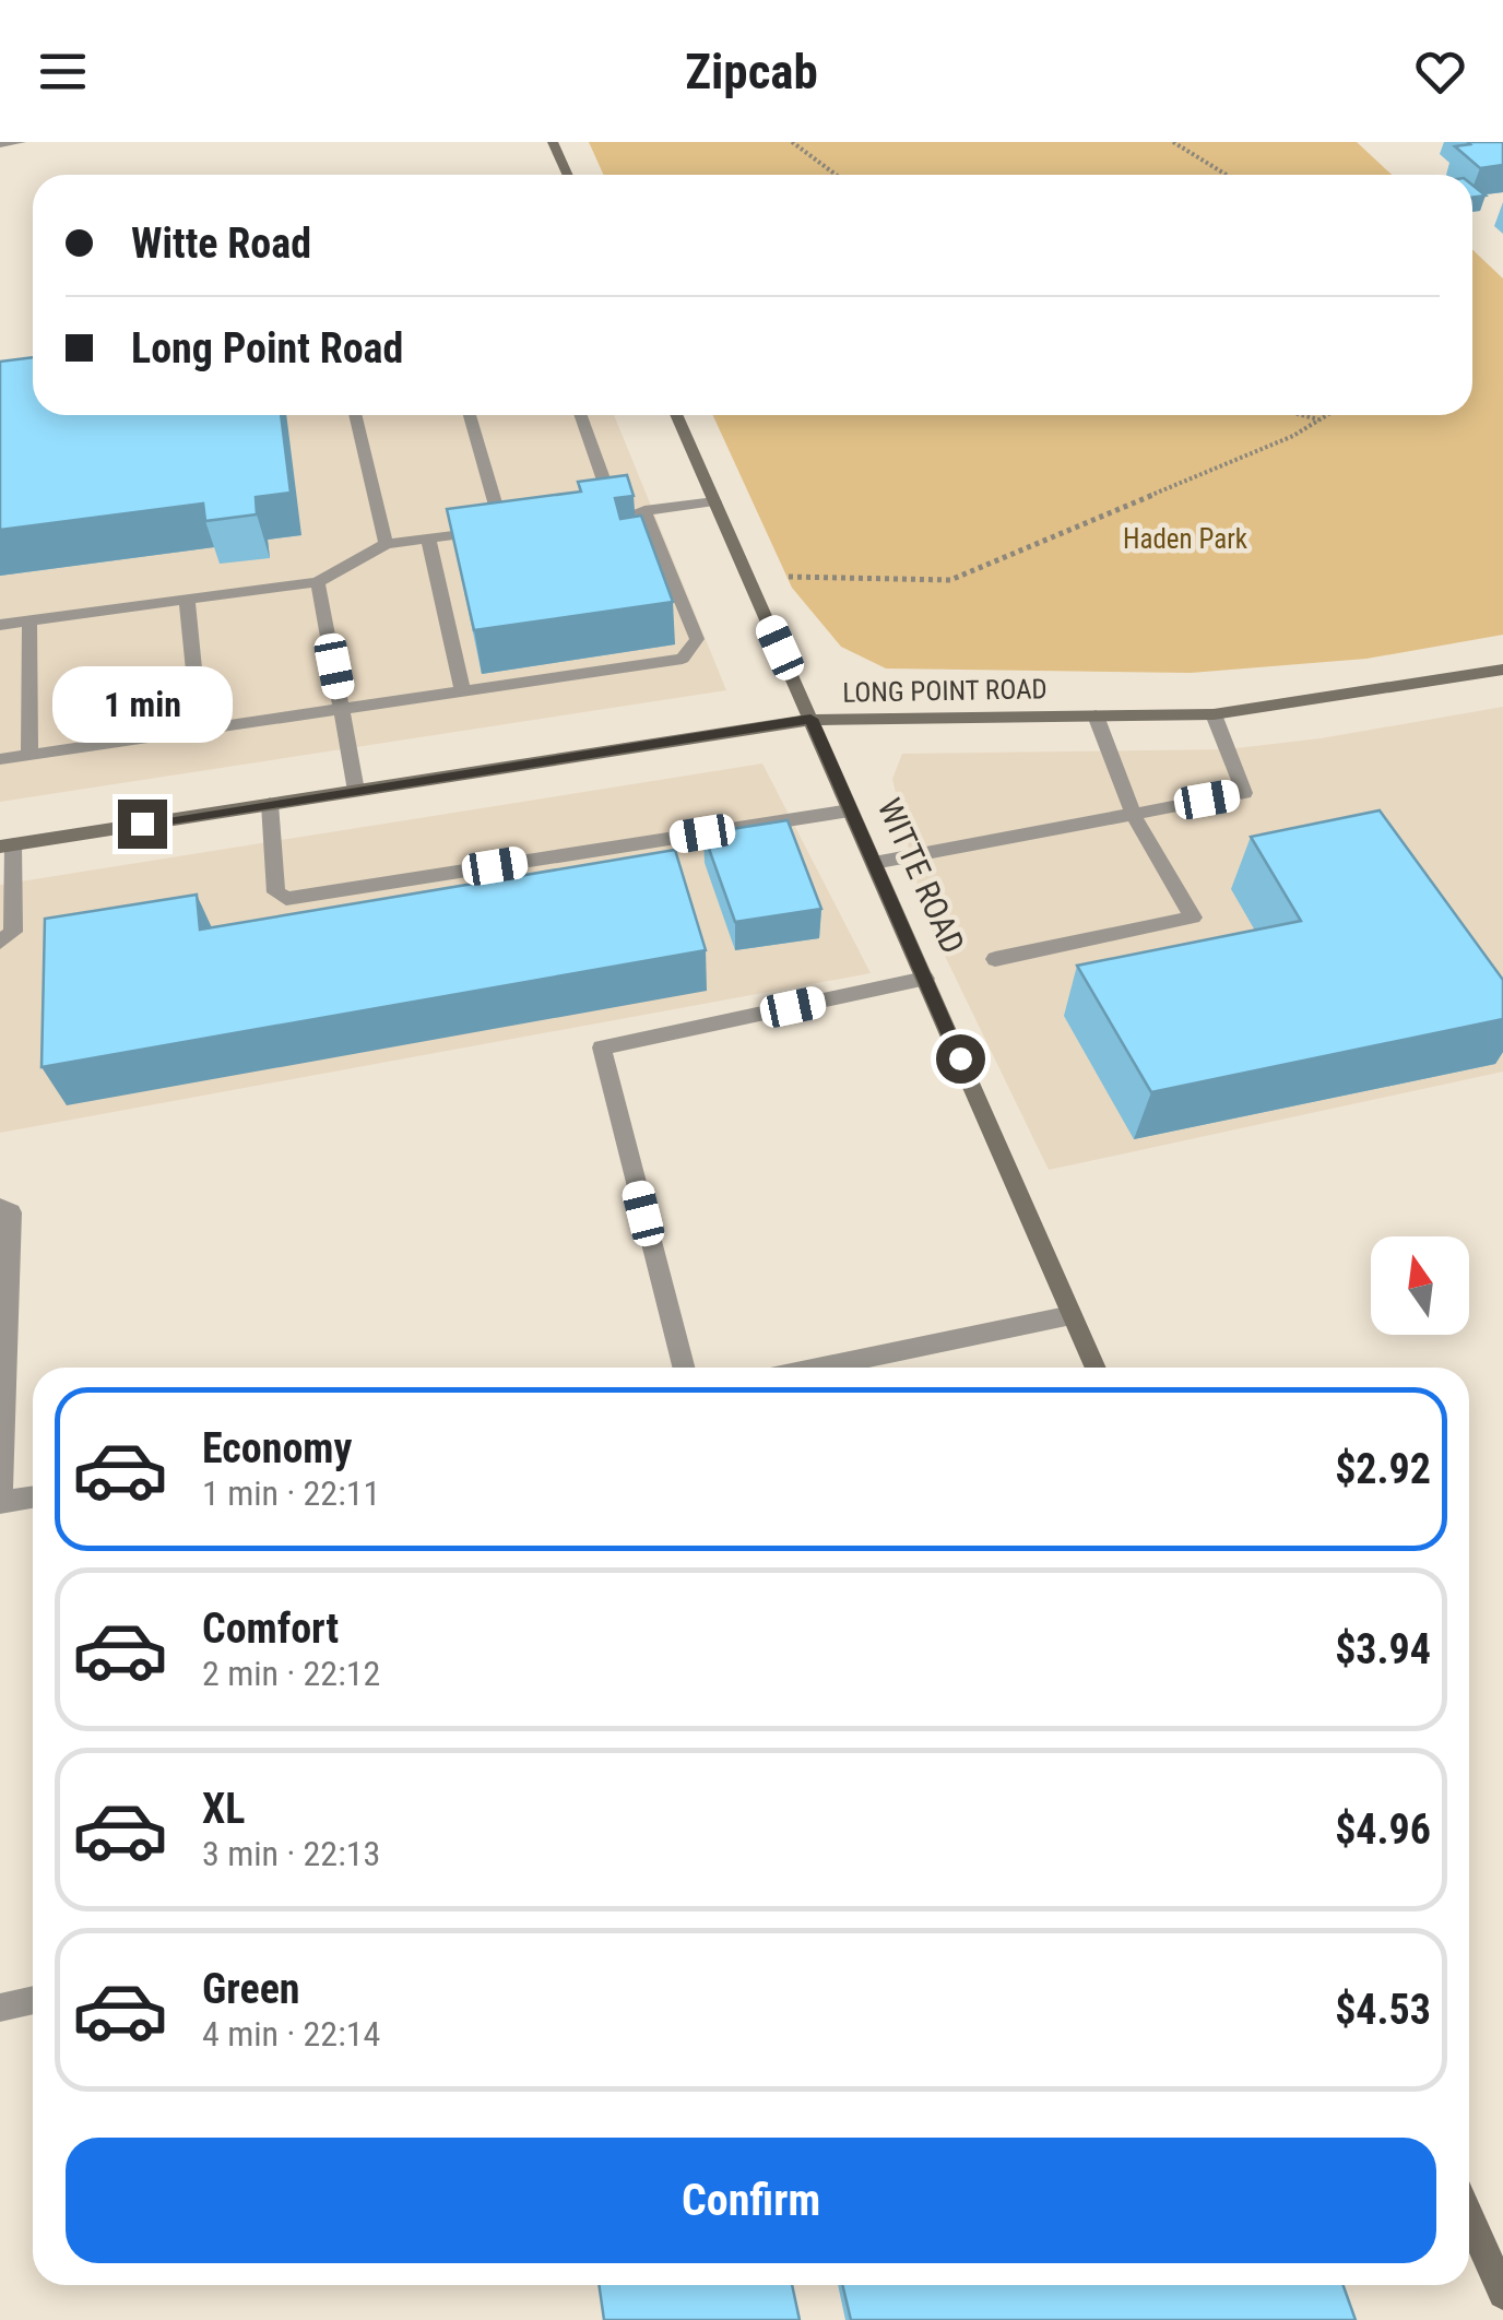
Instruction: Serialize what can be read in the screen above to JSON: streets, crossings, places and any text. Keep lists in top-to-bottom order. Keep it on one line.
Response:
{"streets":{"street":["LONG POINT ROAD","WITTE ROAD"]},"crossings":[["LONG POINT ROAD","WITTE ROAD"]],"parks":["Haden Park"],"north":"top","page":{"header":"Zipcab","banner":["Witte Road","Long Point Road"],"bubble":"1 min","list":[{"name":"Economy","note":"1 min · 22:11","value":"$2.92"},{"name":"Comfort","note":"2 min · 22:12","value":"$3.94"},{"name":"XL","note":"3 min · 22:13","value":"$4.96"},{"name":"Green","note":"4 min · 22:14","value":"$4.53"}],"buttons":"Confirm"}}
